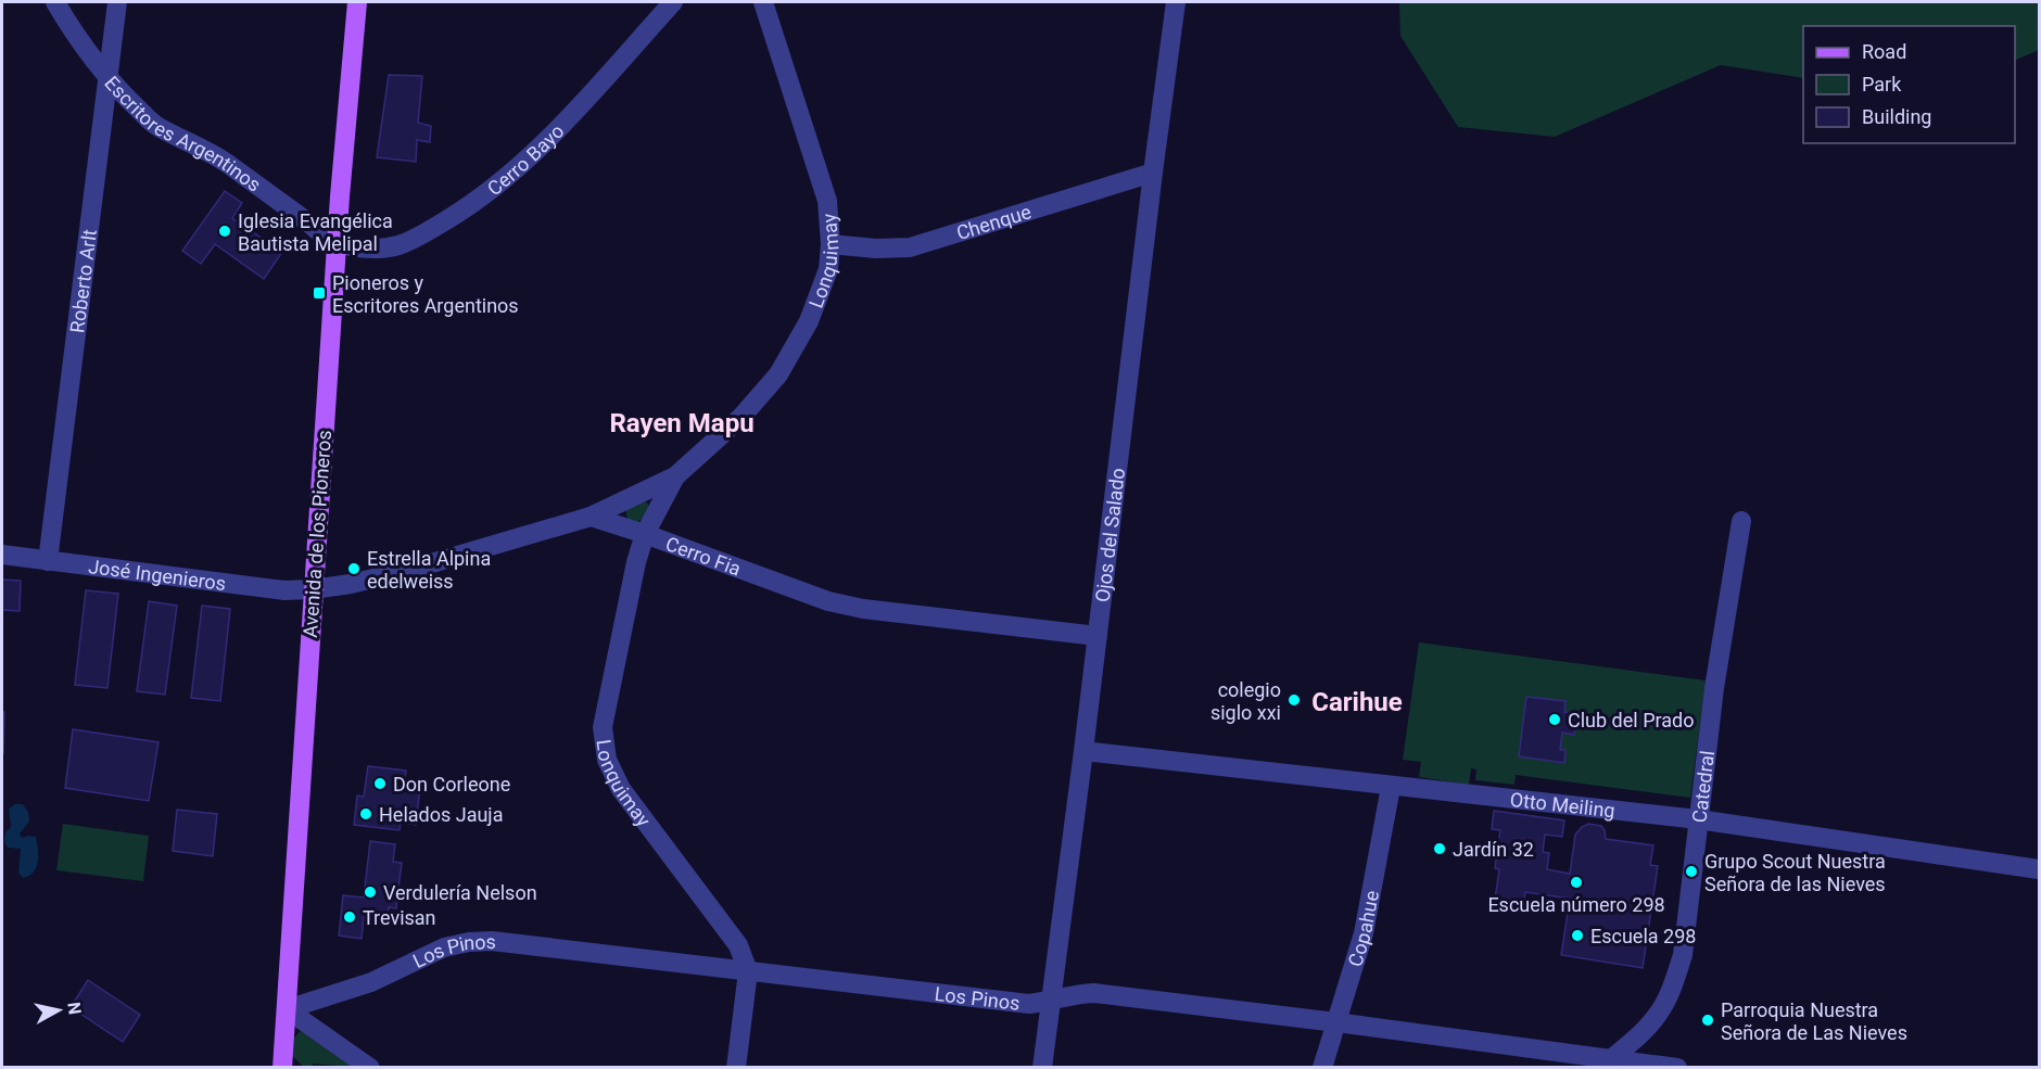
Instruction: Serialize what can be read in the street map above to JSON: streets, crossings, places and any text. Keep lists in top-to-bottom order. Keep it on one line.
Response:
{"streets":{"main road":["Avenida de los Pioneros"],"street":["Escritores Argentinos","Cerro Bayo","Chenque","Lonquimay","Roberto Arlt","Ojos del Salado","Cerro Fia","José Ingenieros","Catedral","Otto Meiling","Copahue","Los Pinos"]},"crossings":[["Escritores Argentinos","Cerro Bayo"],["Escritores Argentinos","Roberto Arlt"],["Escritores Argentinos","Avenida de los Pioneros"],["Cerro Bayo","Avenida de los Pioneros"],["Chenque","Lonquimay"],["Chenque","Ojos del Salado"],["Lonquimay","Cerro Fia"],["Lonquimay","Los Pinos"],["Roberto Arlt","José Ingenieros"],["Avenida de los Pioneros","José Ingenieros"],["Avenida de los Pioneros","Los Pinos"],["Ojos del Salado","Cerro Fia"],["Ojos del Salado","Otto Meiling"],["Ojos del Salado","Los Pinos"],["Catedral","Otto Meiling"],["Catedral","Los Pinos"],["Otto Meiling","Copahue"],["Copahue","Los Pinos"]],"districts":["Rayen Mapu","Carihue"],"places":{"other":["Iglesia Evangélica Bautista Melipal","Estrella Alpina edelweiss","colegio siglo xxi","Club del Prado","Don Corleone","Helados Jauja","Jardín 32","Grupo Scout Nuestra Señora de las Nieves","Escuela número 298","Verdulería Nelson","Trevisan","Escuela 298","Parroquia Nuestra Señora de Las Nieves"],"transit":["Pioneros y Escritores Argentinos"]},"legend":["Road","Park","Building"],"north":"right"}
